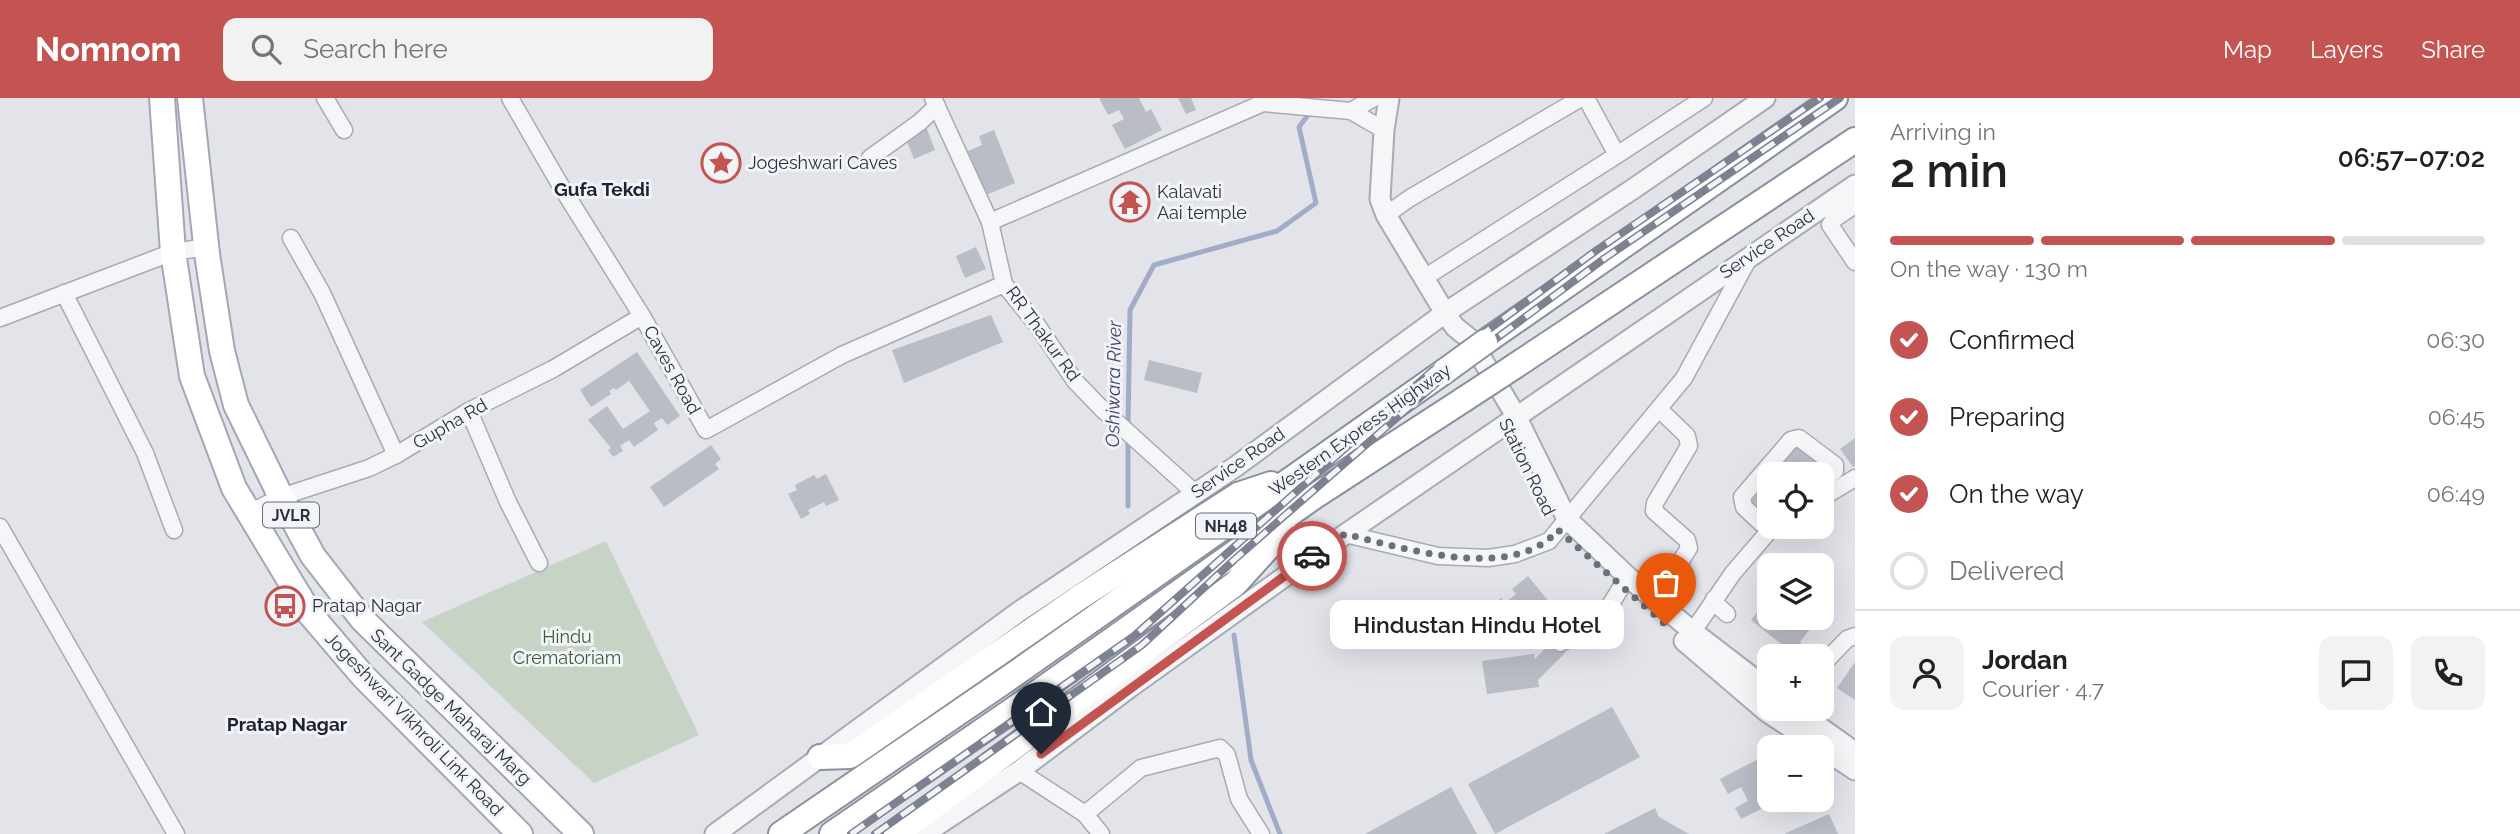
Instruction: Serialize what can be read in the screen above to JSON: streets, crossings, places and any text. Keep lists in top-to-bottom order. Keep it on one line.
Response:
{"streets":{"main road":["Western Express Highway","JVLR","NH48","Sant Gadge Maharaj Marg","Jogeshwari Vikhroli Link Road"],"street":["Service Road","RR Thakur Rd","Caves Road","Gupha Rd","Station Road"]},"crossings":[["Service Road","RR Thakur Rd"],["Service Road","Station Road"],["RR Thakur Rd","Caves Road"],["Caves Road","Gupha Rd"],["Gupha Rd","Sant Gadge Maharaj Marg"],["Gupha Rd","Jogeshwari Vikhroli Link Road"]],"districts":["Gufa Tekdi","Pratap Nagar"],"water":["Oshiwara River"],"parks":["Hindu Crematoriam"],"places":{"place":["Jogeshwari Caves"],"temple":["Kalavati Aai temple"],"bus stop":["Pratap Nagar"],"other":["Hindustan Hindu Hotel"]},"page":{"header":"Nomnom","search":"Search here","nav":["Map","Layers","Share"],"heading":["2 min","Arriving in","06:57–07:02"],"panel":["Jordan","Courier · 4.7"],"bar":"On the way · 130 m","list":[["Confirmed","06:30"],["Preparing","06:45"],["On the way","06:49"],"Delivered"],"map_buttons":["+","−"],"bubble":"Hindustan Hindu Hotel"}}
